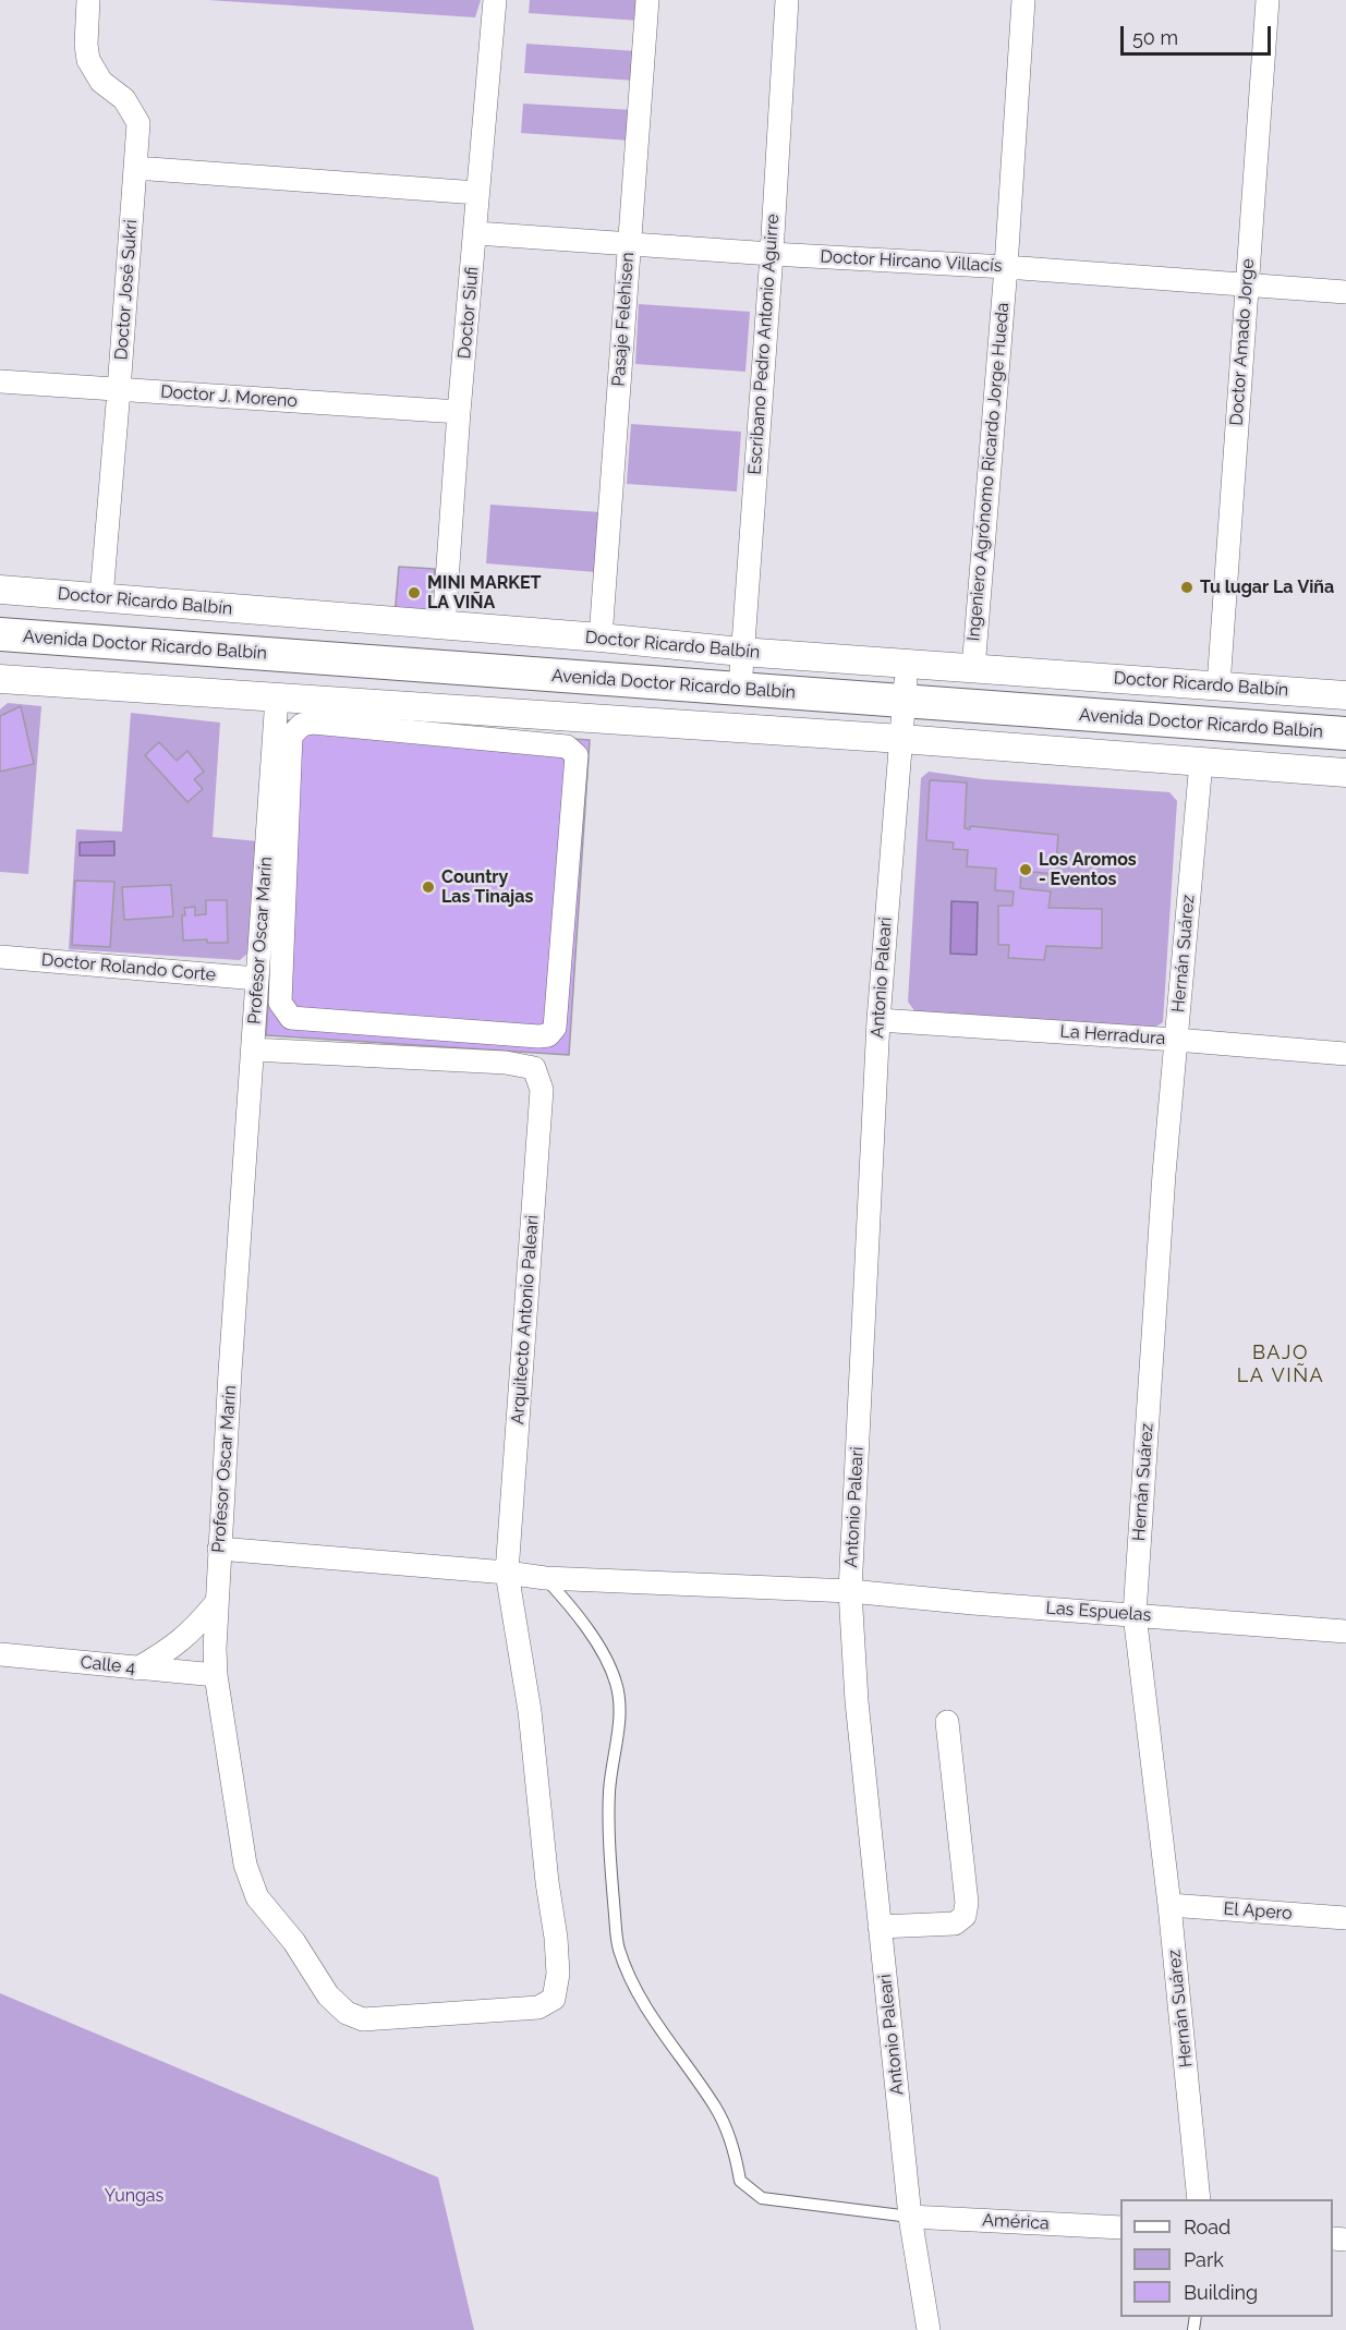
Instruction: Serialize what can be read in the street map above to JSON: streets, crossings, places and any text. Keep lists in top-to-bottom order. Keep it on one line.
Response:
{"streets":{"main road":["Avenida Doctor Ricardo Balbín"],"street":["Doctor Hircano Villacís","Doctor José Sukri","Doctor Siufi","Pasaje Felehisen","Doctor Amado Jorge","Escribano Pedro Antonio Aguirre","Doctor J. Moreno","Ingeniero Agrónomo Ricardo Jorge Hueda","Doctor Ricardo Balbín","Profesor Oscar Marín","Hernán Suárez","Doctor Rolando Corte","Antonio Paleari","La Herradura","Arquitecto Antonio Paleari","Las Espuelas","Calle 4","El Apero","América"]},"crossings":[["Doctor Hircano Villacís","Doctor Siufi"],["Doctor Hircano Villacís","Pasaje Felehisen"],["Doctor Hircano Villacís","Doctor Amado Jorge"],["Doctor Hircano Villacís","Escribano Pedro Antonio Aguirre"],["Doctor Hircano Villacís","Ingeniero Agrónomo Ricardo Jorge Hueda"],["Doctor José Sukri","Doctor J. Moreno"],["Doctor José Sukri","Doctor Ricardo Balbín"],["Doctor Siufi","Doctor J. Moreno"],["Doctor Siufi","Doctor Ricardo Balbín"],["Pasaje Felehisen","Doctor Ricardo Balbín"],["Doctor Amado Jorge","Doctor Ricardo Balbín"],["Escribano Pedro Antonio Aguirre","Doctor Ricardo Balbín"],["Escribano Pedro Antonio Aguirre","Avenida Doctor Ricardo Balbín"],["Ingeniero Agrónomo Ricardo Jorge Hueda","Doctor Ricardo Balbín"],["Doctor Ricardo Balbín","Avenida Doctor Ricardo Balbín"],["Avenida Doctor Ricardo Balbín","Antonio Paleari"],["Profesor Oscar Marín","Doctor Rolando Corte"],["Profesor Oscar Marín","Arquitecto Antonio Paleari"],["Profesor Oscar Marín","Las Espuelas"],["Profesor Oscar Marín","Calle 4"],["Hernán Suárez","La Herradura"],["Hernán Suárez","Las Espuelas"],["Hernán Suárez","El Apero"],["Antonio Paleari","La Herradura"],["Antonio Paleari","Las Espuelas"],["Antonio Paleari","América"],["Arquitecto Antonio Paleari","Las Espuelas"]],"districts":["BAJO LA VIÑA"],"parks":["Yungas"],"places":["Tu lugar La Viña","MINI MARKET LA VIÑA","Los Aromos - Eventos","Country Las Tinajas"],"legend":["Road","Park","Building"],"scale_bar":"50 m"}
